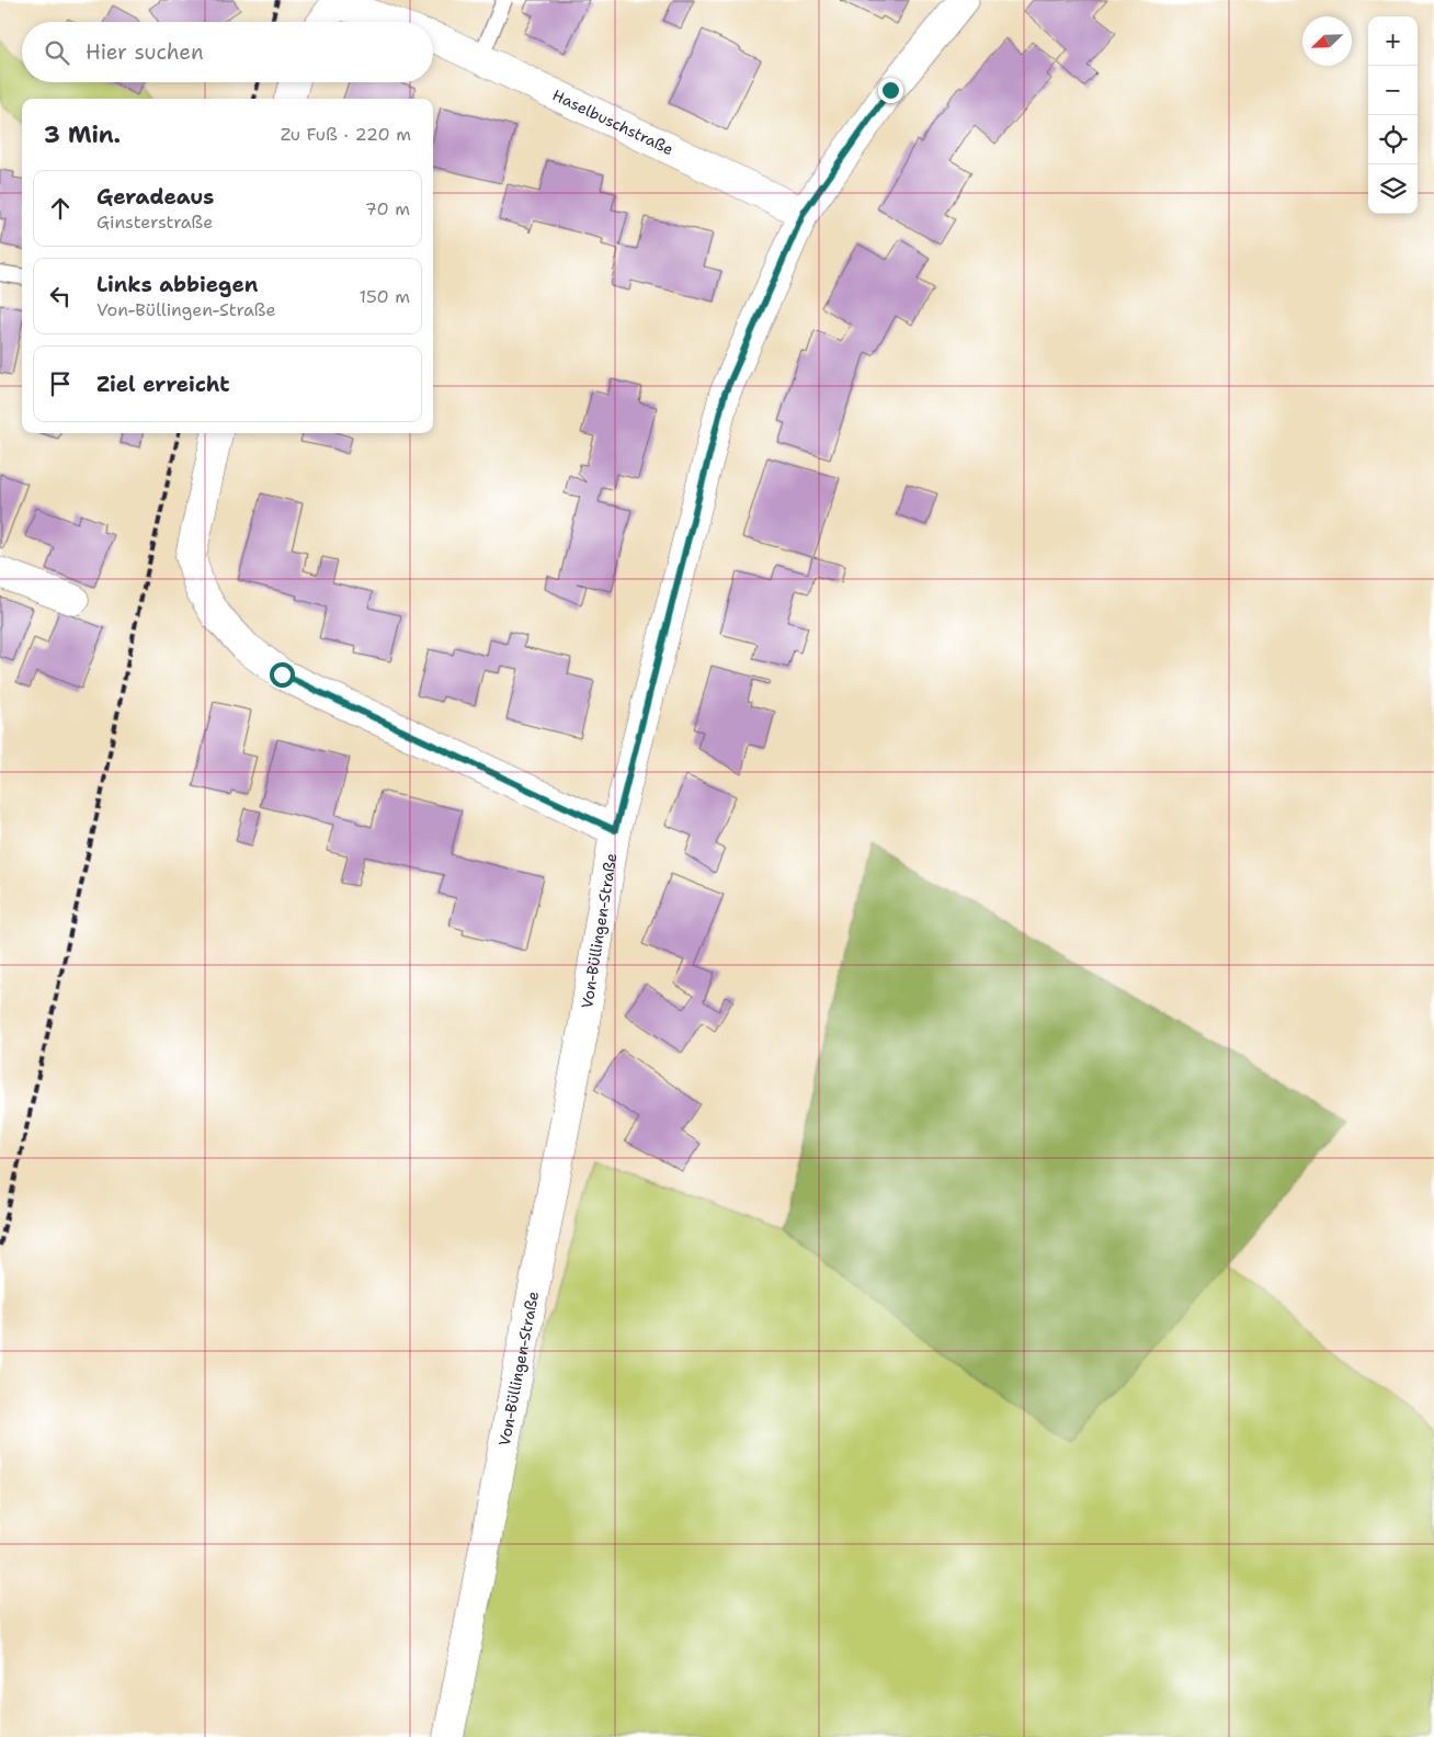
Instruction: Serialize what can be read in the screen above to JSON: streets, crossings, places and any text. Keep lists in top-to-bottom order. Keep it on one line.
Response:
{"streets":{"street":["Haselbuschstraße","Von-Büllingen-Straße"]},"crossings":[["Haselbuschstraße","Von-Büllingen-Straße"]],"north":"bottom left","page":{"map_buttons":["+","−"],"search":"Hier suchen","heading":["3 Min.","Zu Fuß · 220 m"],"list":[["Geradeaus","Ginsterstraße","70 m"],["Links abbiegen","Von-Büllingen-Straße","150 m"],"Ziel erreicht"]}}
